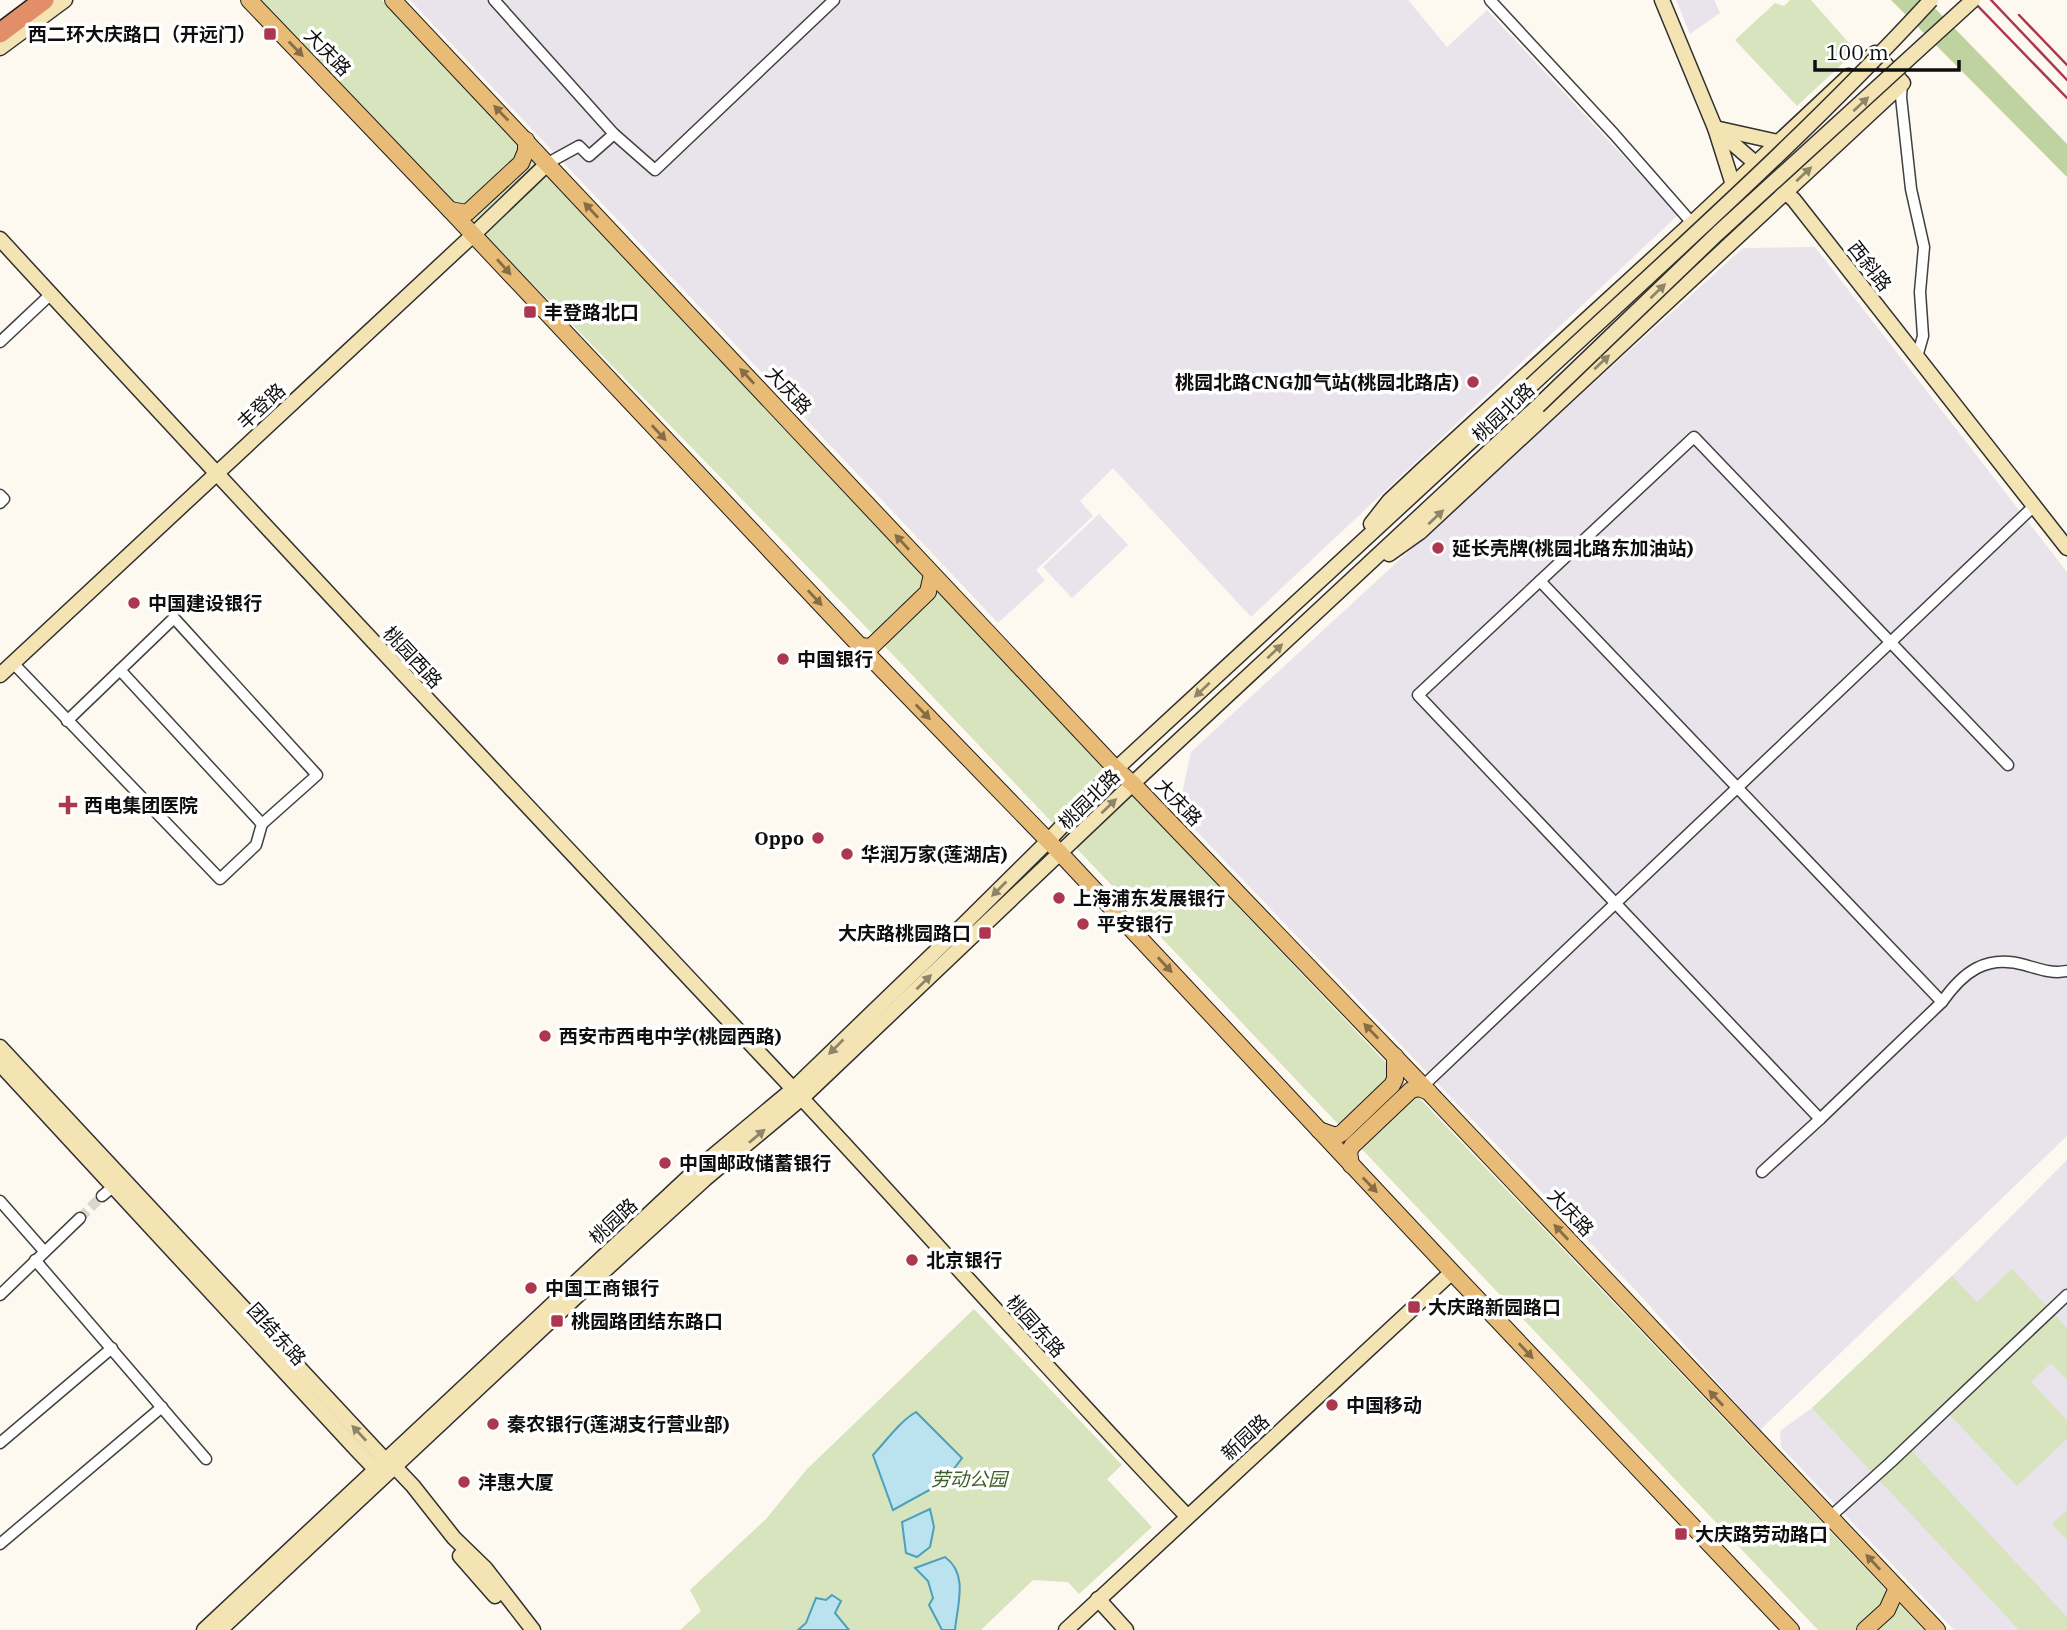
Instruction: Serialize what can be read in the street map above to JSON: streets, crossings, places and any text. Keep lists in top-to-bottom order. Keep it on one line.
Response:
{"streets":{"main road":["大庆路"],"street":["西斜路","丰登路","桃园北路","桃园西路","桃园路","桃园东路","团结东路","新园路"]},"crossings":[["大庆路","丰登路"],["大庆路","桃园北路"],["大庆路","桃园路"],["大庆路","新园路"],["丰登路","桃园西路"],["桃园北路","桃园路"],["桃园西路","桃园路"],["桃园西路","桃园东路"],["桃园路","桃园东路"],["桃园路","团结东路"],["桃园东路","新园路"]],"parks":["劳动公园"],"places":{"transit":["西二环大庆路口（开远门）","丰登路北口","大庆路桃园路口","大庆路新园路口","桃园路团结东路口","大庆路劳动路口"],"other":["桃园北路CNG加气站(桃园北路店)","延长壳牌(桃园北路东加油站)","中国建设银行","中国银行","Oppo","华润万家(莲湖店)","上海浦东发展银行","平安银行","西安市西电中学(桃园西路)","中国邮政储蓄银行","北京银行","中国工商银行","中国移动","秦农银行(莲湖支行营业部)","沣惠大厦"],"health":["西电集团医院"]},"scale_bar":"100 m"}
